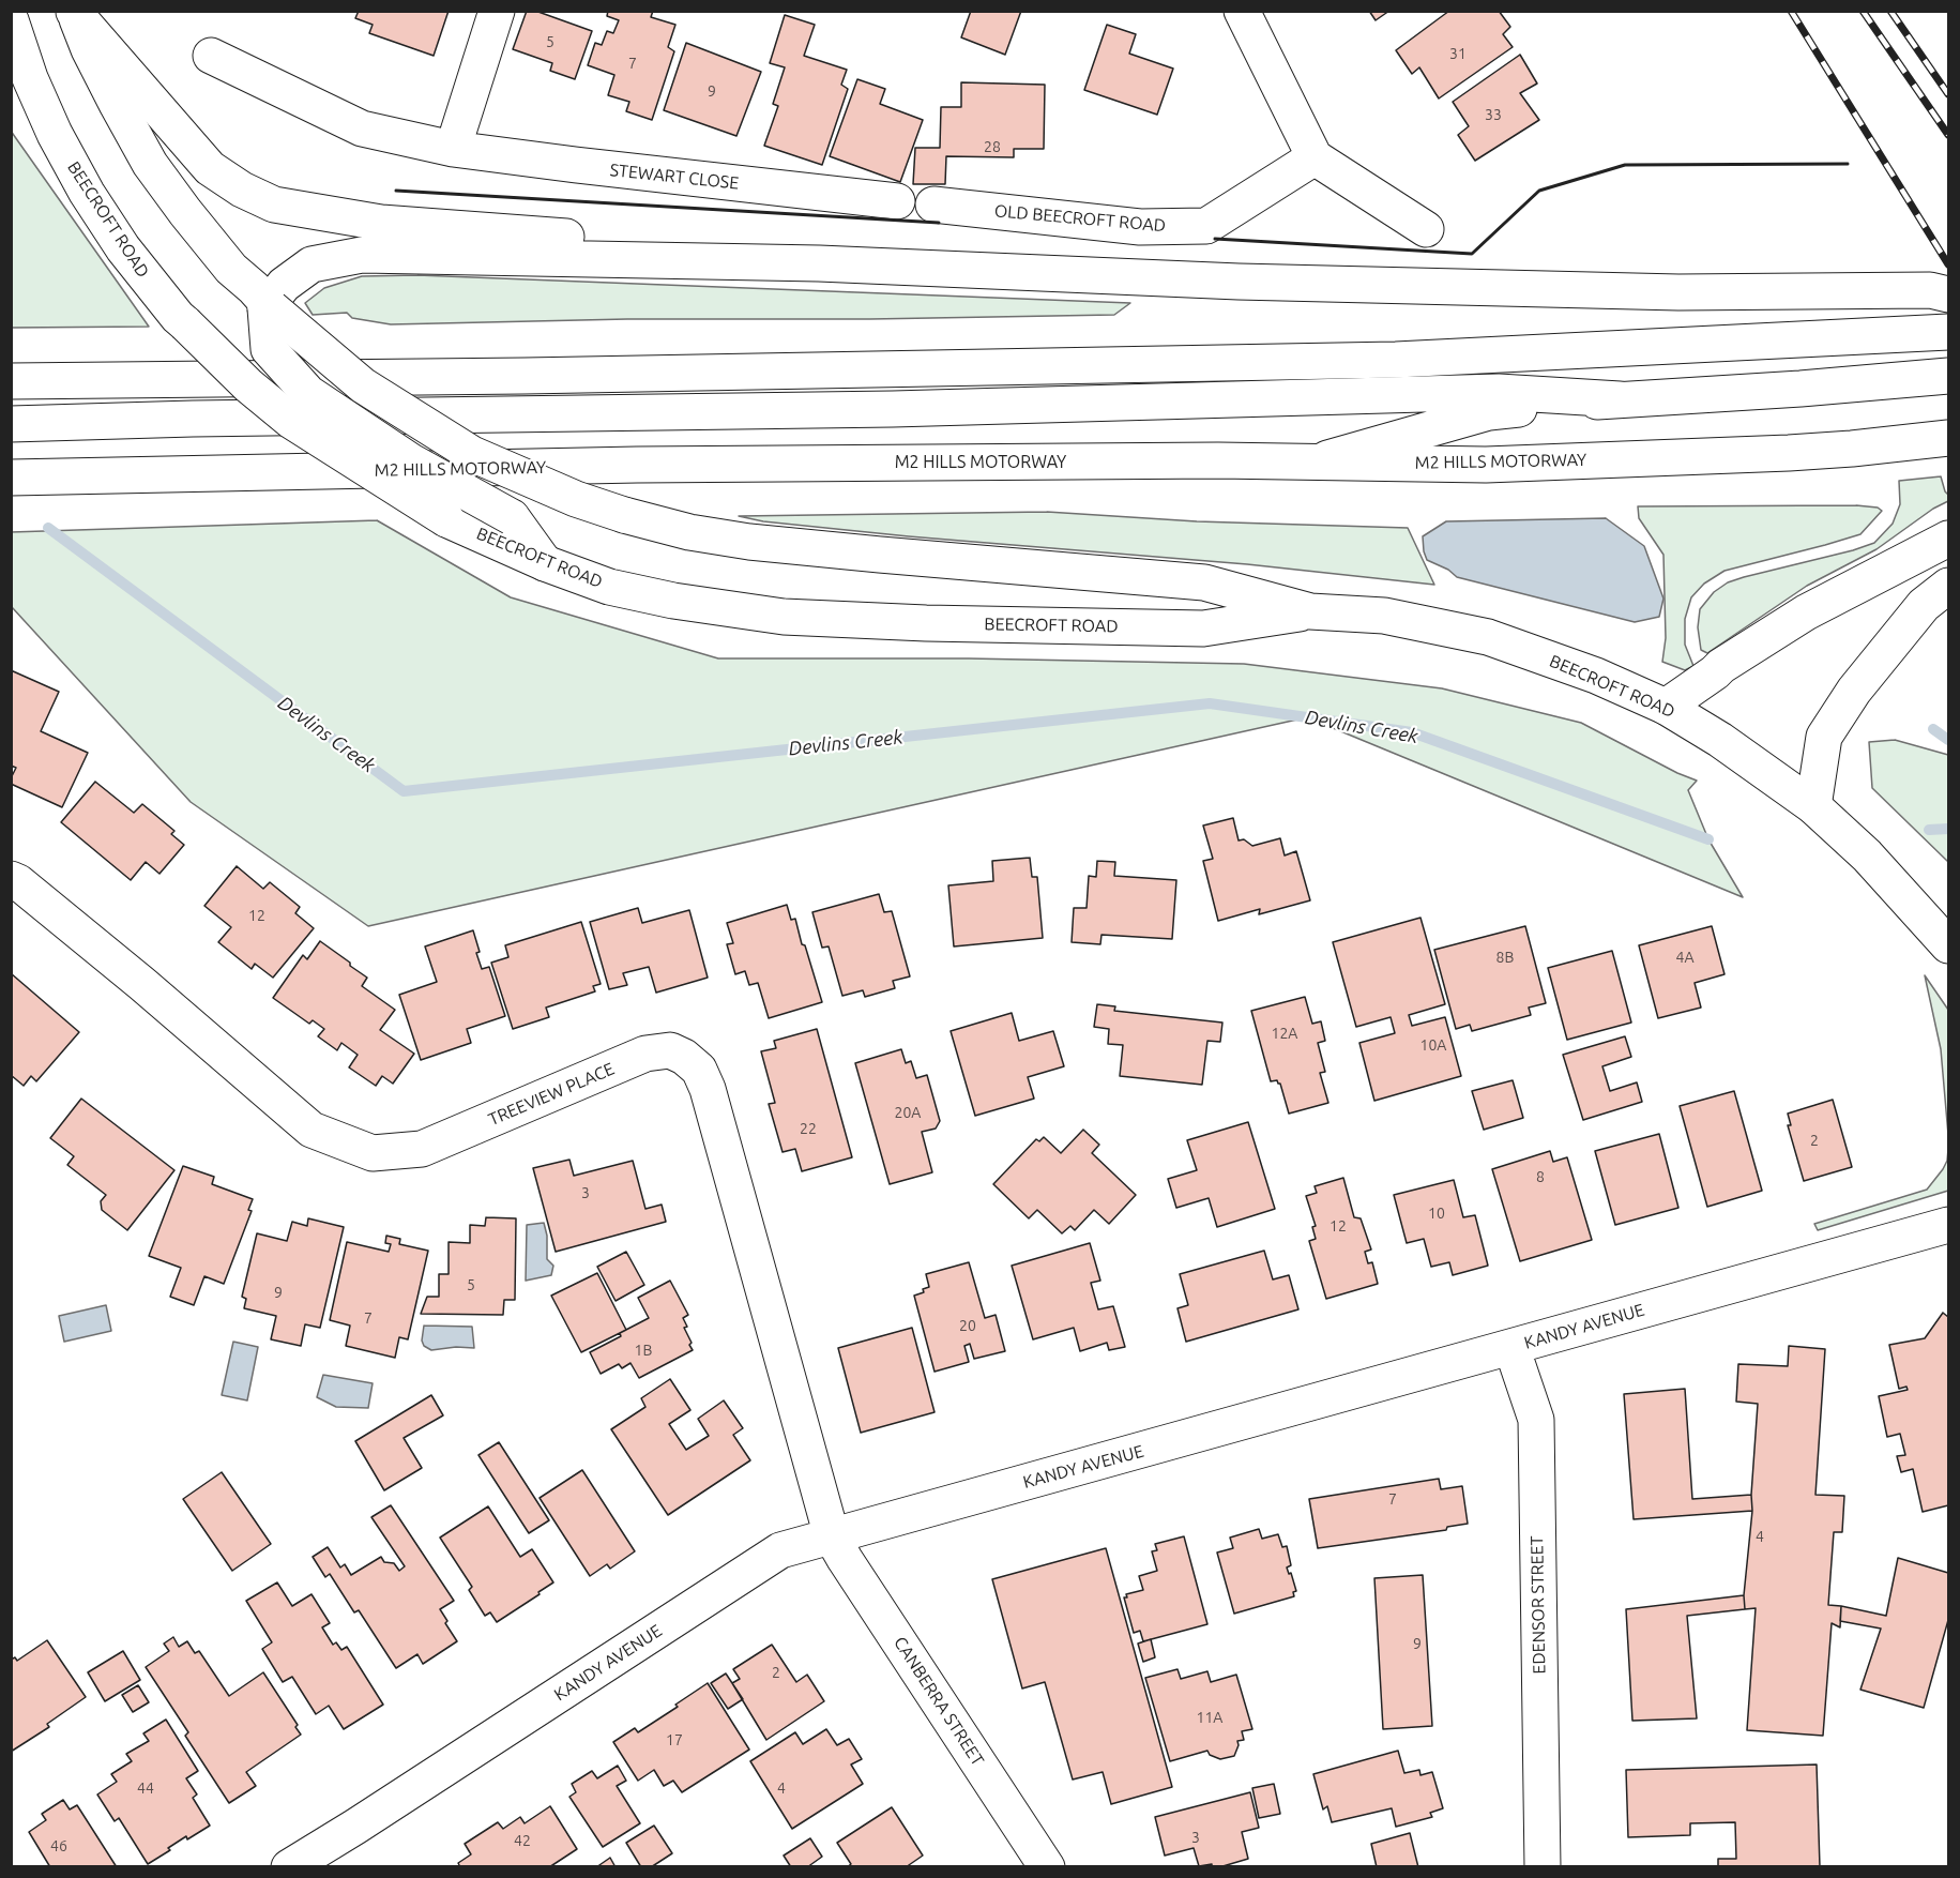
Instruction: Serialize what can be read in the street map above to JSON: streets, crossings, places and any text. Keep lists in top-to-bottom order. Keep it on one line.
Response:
{"streets":{"main road":["STEWART CLOSE","OLD BEECROFT ROAD","BEECROFT ROAD","M2 HILLS MOTORWAY","TREEVIEW PLACE","KANDY AVENUE","EDENSOR STREET","CANBERRA STREET"]},"crossings":[["TREEVIEW PLACE","KANDY AVENUE"],["TREEVIEW PLACE","CANBERRA STREET"],["KANDY AVENUE","EDENSOR STREET"],["KANDY AVENUE","CANBERRA STREET"]],"water":["Devlins Creek"],"house_numbers":["5","31","7","9","33","28","12","8B","4A","12A","10A","20A","22","2","8","3","10","12","5","9","7","20","1B","7","4","9","2","11A","17","44","4","3","42","46"]}
